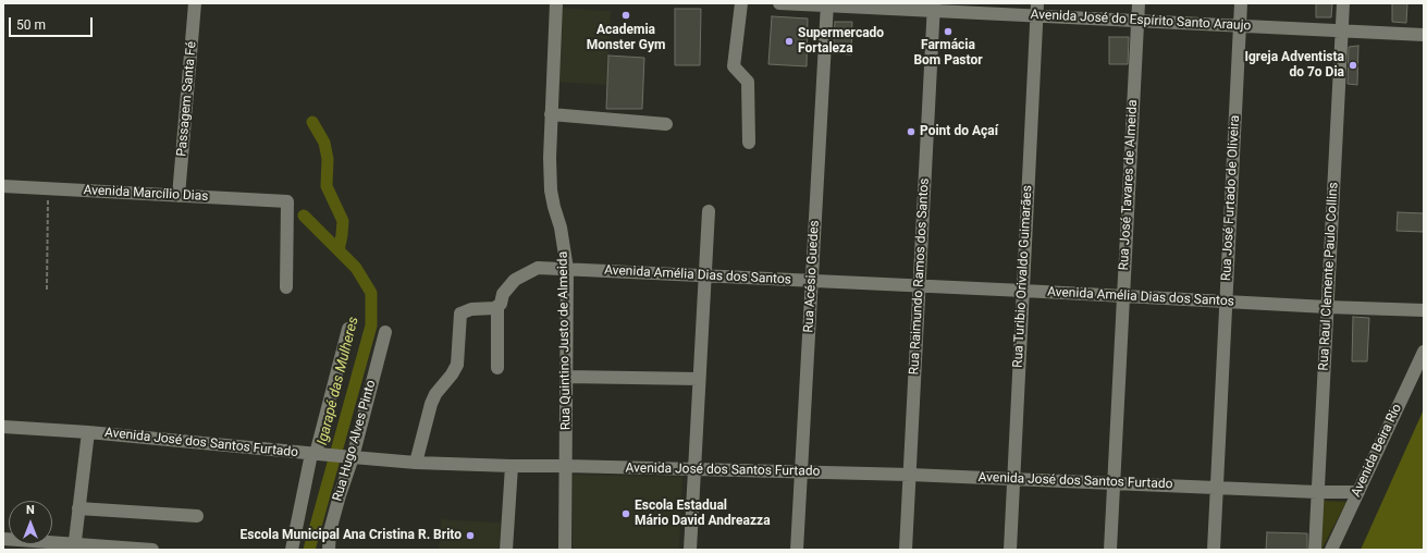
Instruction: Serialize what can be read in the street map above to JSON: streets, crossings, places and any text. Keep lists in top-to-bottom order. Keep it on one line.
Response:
{"streets":{"street":["Avenida José do Espírito Santo Araujo","Passagem Santa Fé","Rua José Tavares de Almeida","Avenida Marcílio Dias","Rua José Furtado de Oliveira","Avenida Amélia Dias dos Santos","Rua Acésio Guedes","Rua Raimundo Ramos dos Santos","Rua Turibio Orivaldo Guimarães","Rua Raul Clemente Paulo Collins","Rua Quintino Justo de Almeida","Rua Hugo Alves Pinto","Avenida José dos Santos Furtado","Avenida Beira Rio"]},"crossings":[["Avenida José do Espírito Santo Araujo","Rua José Tavares de Almeida"],["Avenida José do Espírito Santo Araujo","Rua José Furtado de Oliveira"],["Avenida José do Espírito Santo Araujo","Rua Acésio Guedes"],["Avenida José do Espírito Santo Araujo","Rua Raimundo Ramos dos Santos"],["Avenida José do Espírito Santo Araujo","Rua Turibio Orivaldo Guimarães"],["Avenida José do Espírito Santo Araujo","Rua Raul Clemente Paulo Collins"],["Passagem Santa Fé","Avenida Marcílio Dias"],["Rua José Tavares de Almeida","Avenida Amélia Dias dos Santos"],["Rua José Tavares de Almeida","Avenida José dos Santos Furtado"],["Rua José Furtado de Oliveira","Avenida Amélia Dias dos Santos"],["Rua José Furtado de Oliveira","Avenida José dos Santos Furtado"],["Avenida Amélia Dias dos Santos","Rua Acésio Guedes"],["Avenida Amélia Dias dos Santos","Rua Raimundo Ramos dos Santos"],["Avenida Amélia Dias dos Santos","Rua Turibio Orivaldo Guimarães"],["Avenida Amélia Dias dos Santos","Rua Raul Clemente Paulo Collins"],["Avenida Amélia Dias dos Santos","Rua Quintino Justo de Almeida"],["Rua Acésio Guedes","Avenida José dos Santos Furtado"],["Rua Raimundo Ramos dos Santos","Avenida José dos Santos Furtado"],["Rua Turibio Orivaldo Guimarães","Avenida José dos Santos Furtado"],["Rua Raul Clemente Paulo Collins","Avenida José dos Santos Furtado"],["Rua Quintino Justo de Almeida","Avenida José dos Santos Furtado"],["Rua Hugo Alves Pinto","Avenida José dos Santos Furtado"],["Avenida José dos Santos Furtado","Avenida Beira Rio"]],"water":["Igarapé das Mulheres"],"places":["Academia Monster Gym","Farmácia Bom Pastor","Supermercado Fortaleza","Igreja Adventista do 7o Dia","Point do Açaí","Escola Estadual Mário David Andreazza","Escola Municipal Ana Cristina R. Brito"],"scale_bar":"50 m","north":"top"}
